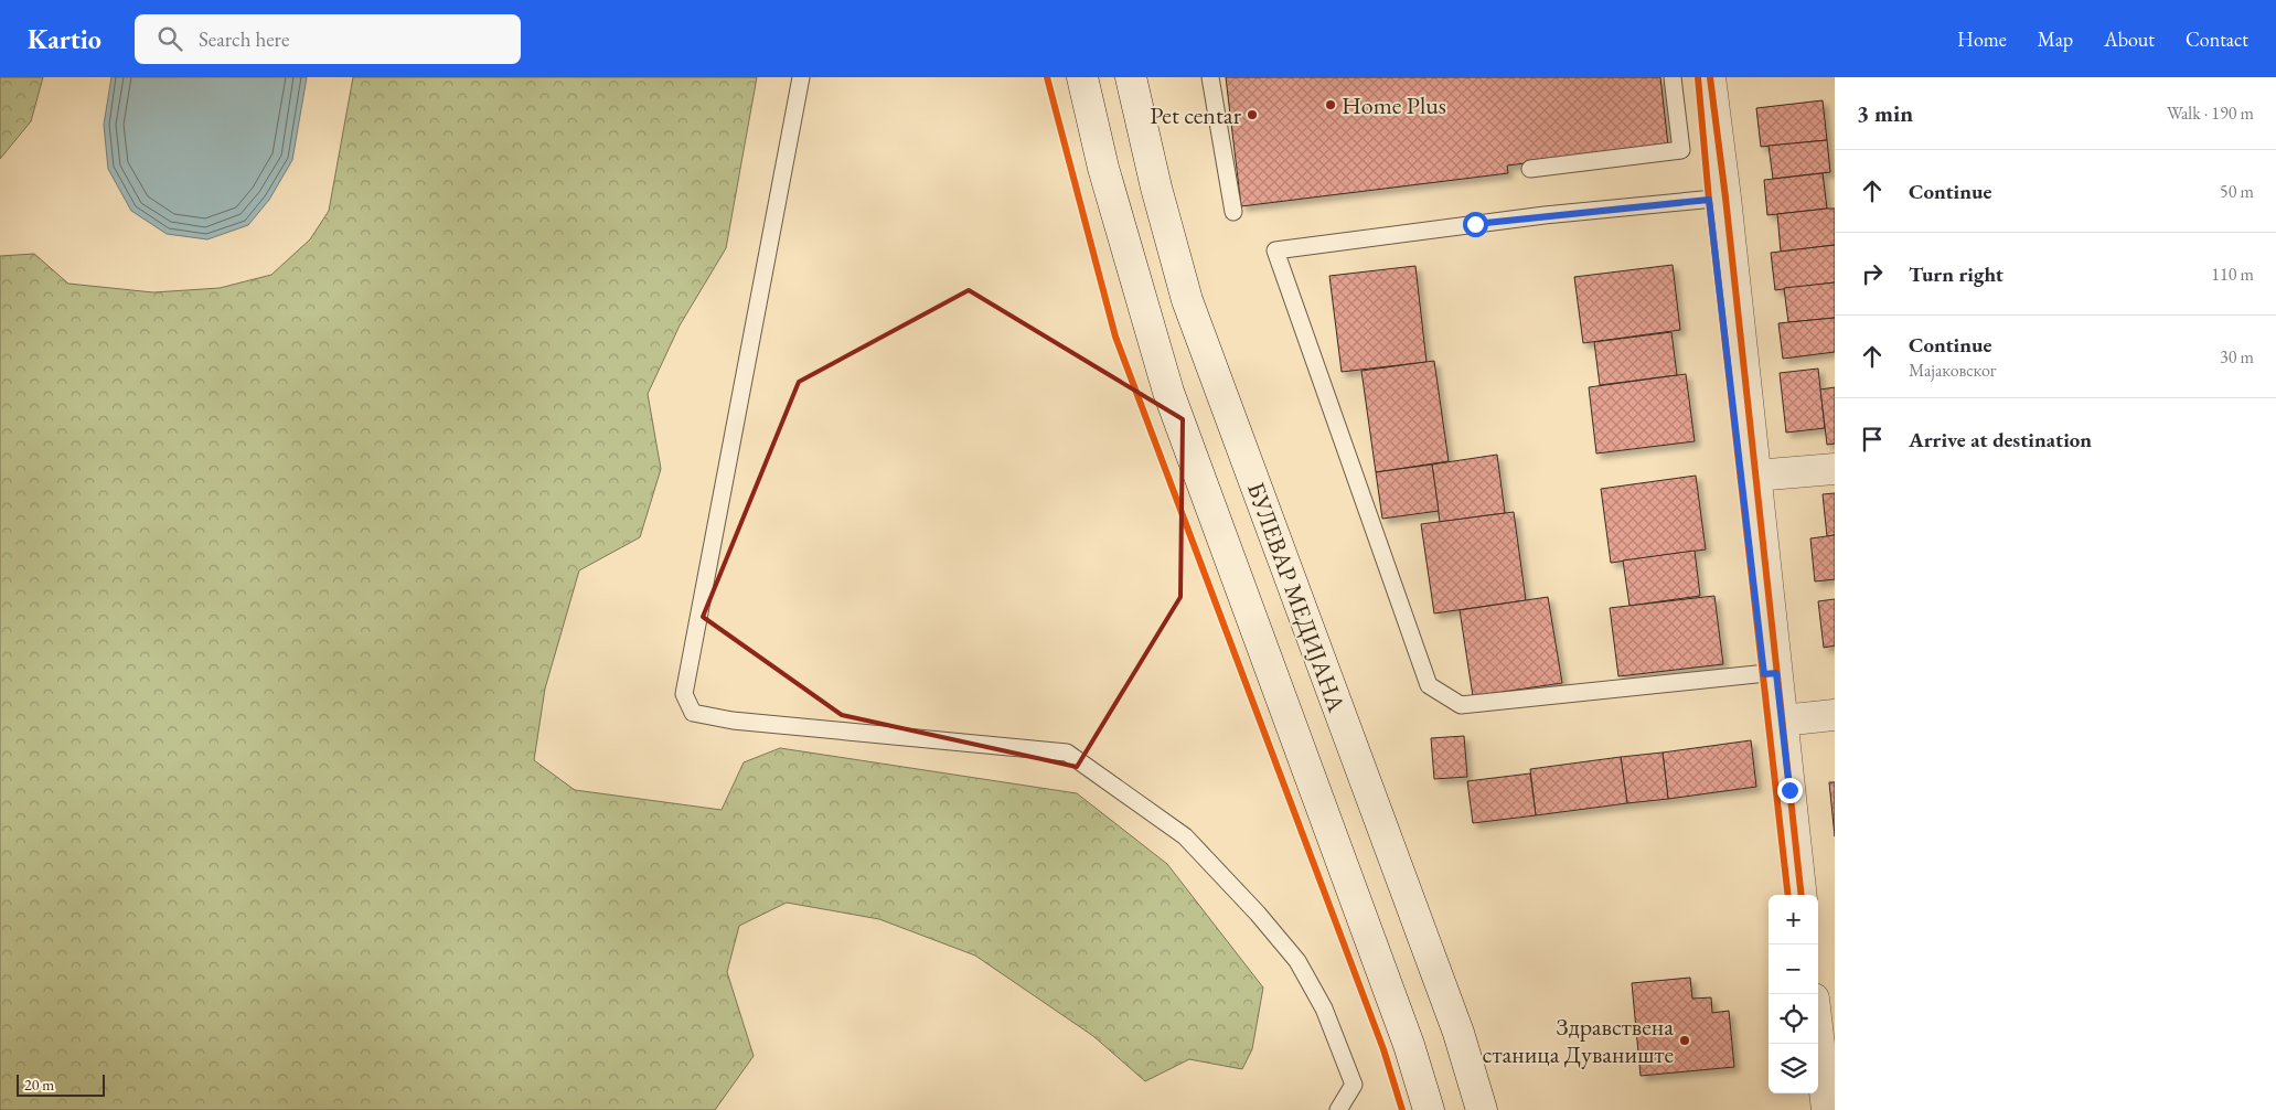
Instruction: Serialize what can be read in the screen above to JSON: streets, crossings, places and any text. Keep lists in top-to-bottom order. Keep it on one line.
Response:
{"streets":{"main road":["БУЛЕВАР МЕДИЈАНА"]},"places":["Home Plus","Pet centar","Здравствена станица Дуваниште"],"scale_bar":"20 m","page":{"header":"Kartio","search":"Search here","nav":["Home","Map","About","Contact"],"heading":["3 min","Walk · 190 m"],"list":[["Continue","50 m"],["Turn right","110 m"],["Continue","Мајаковског","30 m"],"Arrive at destination"],"map_buttons":["+","−"],"scale":"20 m"}}
